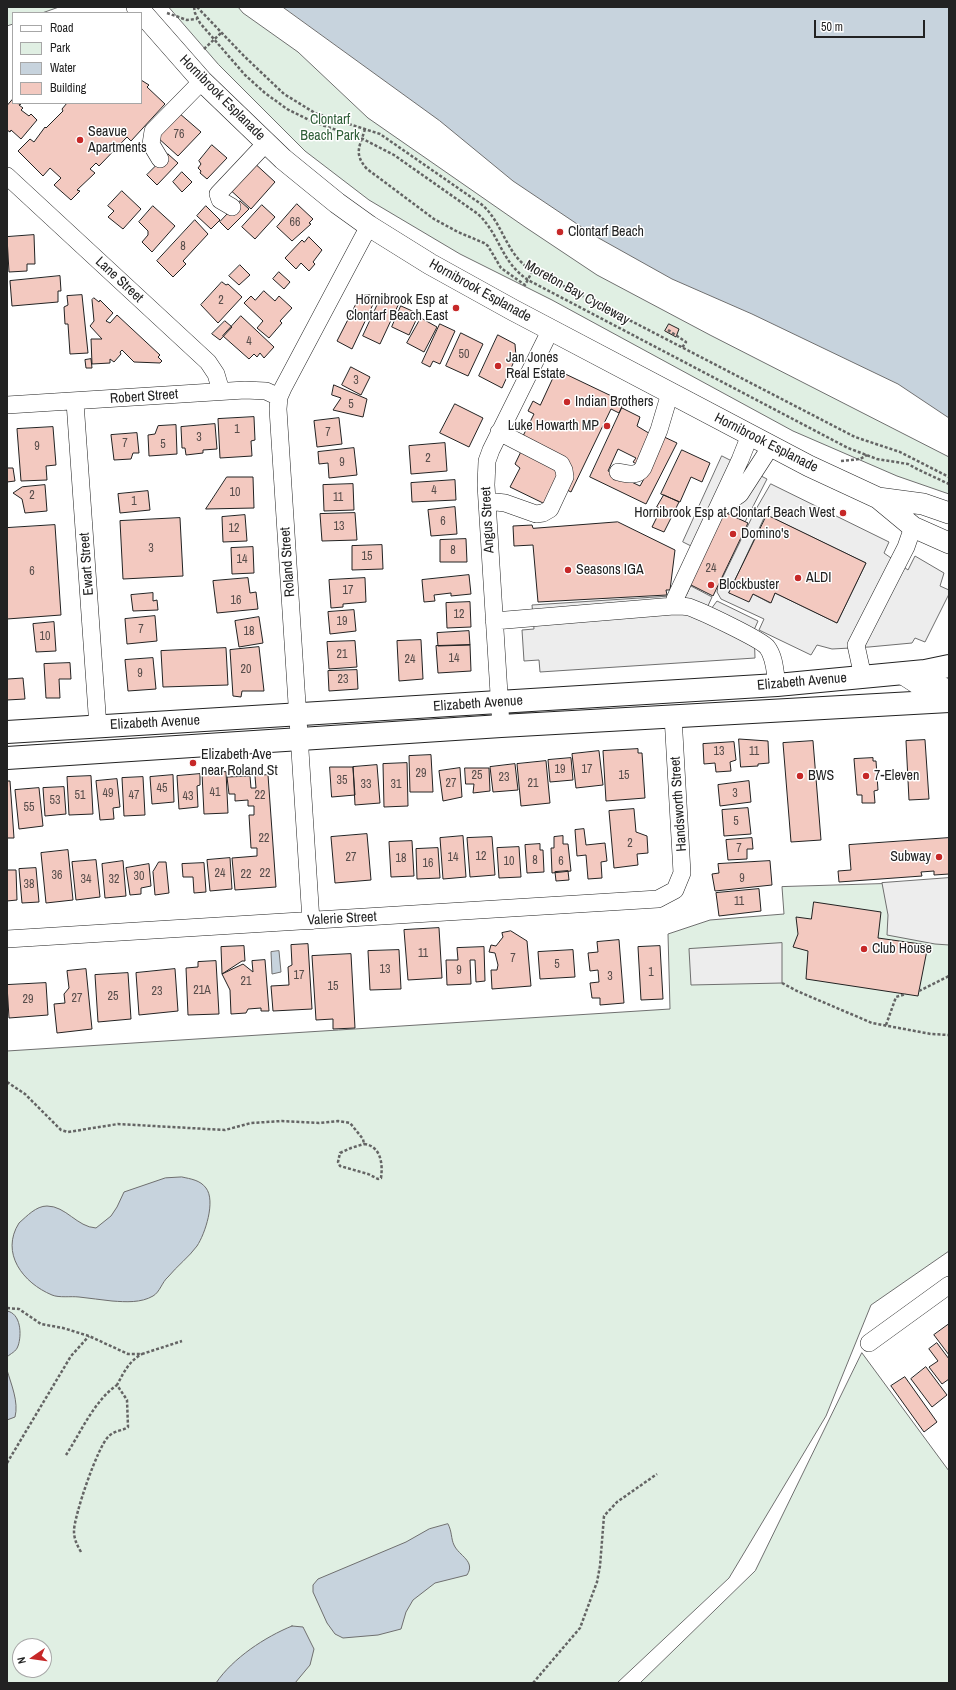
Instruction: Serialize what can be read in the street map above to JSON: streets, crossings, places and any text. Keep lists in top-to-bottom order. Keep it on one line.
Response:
{"streets":{"highway":["Elizabeth Avenue"],"main road":["Hornibrook Esplanade"],"street":["Lane Street","Robert Street","Angus Street","Roland Street","Ewart Street","Handsworth Street","Valerie Street"],"path":["Moreton Bay Cycleway"]},"crossings":[["Hornibrook Esplanade","Angus Street"],["Hornibrook Esplanade","Roland Street"],["Lane Street","Robert Street"],["Robert Street","Roland Street"],["Robert Street","Ewart Street"],["Angus Street","Elizabeth Avenue"],["Roland Street","Elizabeth Avenue"],["Roland Street","Valerie Street"],["Ewart Street","Elizabeth Avenue"],["Elizabeth Avenue","Handsworth Street"],["Handsworth Street","Valerie Street"]],"parks":["Clontarf Beach Park"],"places":["Seavue Apartments","Clontarf Beach","Hornibrook Esp at Clontarf Beach East","Jan Jones Real Estate","Indian Brothers","Luke Howarth MP","Hornibrook Esp at Clontarf Beach West","Domino's","Seasons IGA","ALDI","Blockbuster","Elizabeth Ave near Roland St","BWS","7-Eleven","Subway","Club House"],"house_numbers":["76","66","8","2","4","50","3","5","1","7","3","7","5","9","2","9","4","10","2","11","1","6","13","12","3","8","15","14","24","6","17","16","12","19","7","18","10","21","14","24","20","9","23","13","11","19","17","29","25","15","23","35","27","21","33","31","45","41","49","3","51","47","22","43","53","55","5","22","2","7","12","27","14","18","8","10","6","16","24","22","22","36","30","9","34","32","38","11","11","7","5","13","9","1","17","3","21","15","21A","23","25","27","29"],"legend":["Road","Park","Water","Building"],"scale_bar":"50 m","north":"left"}
